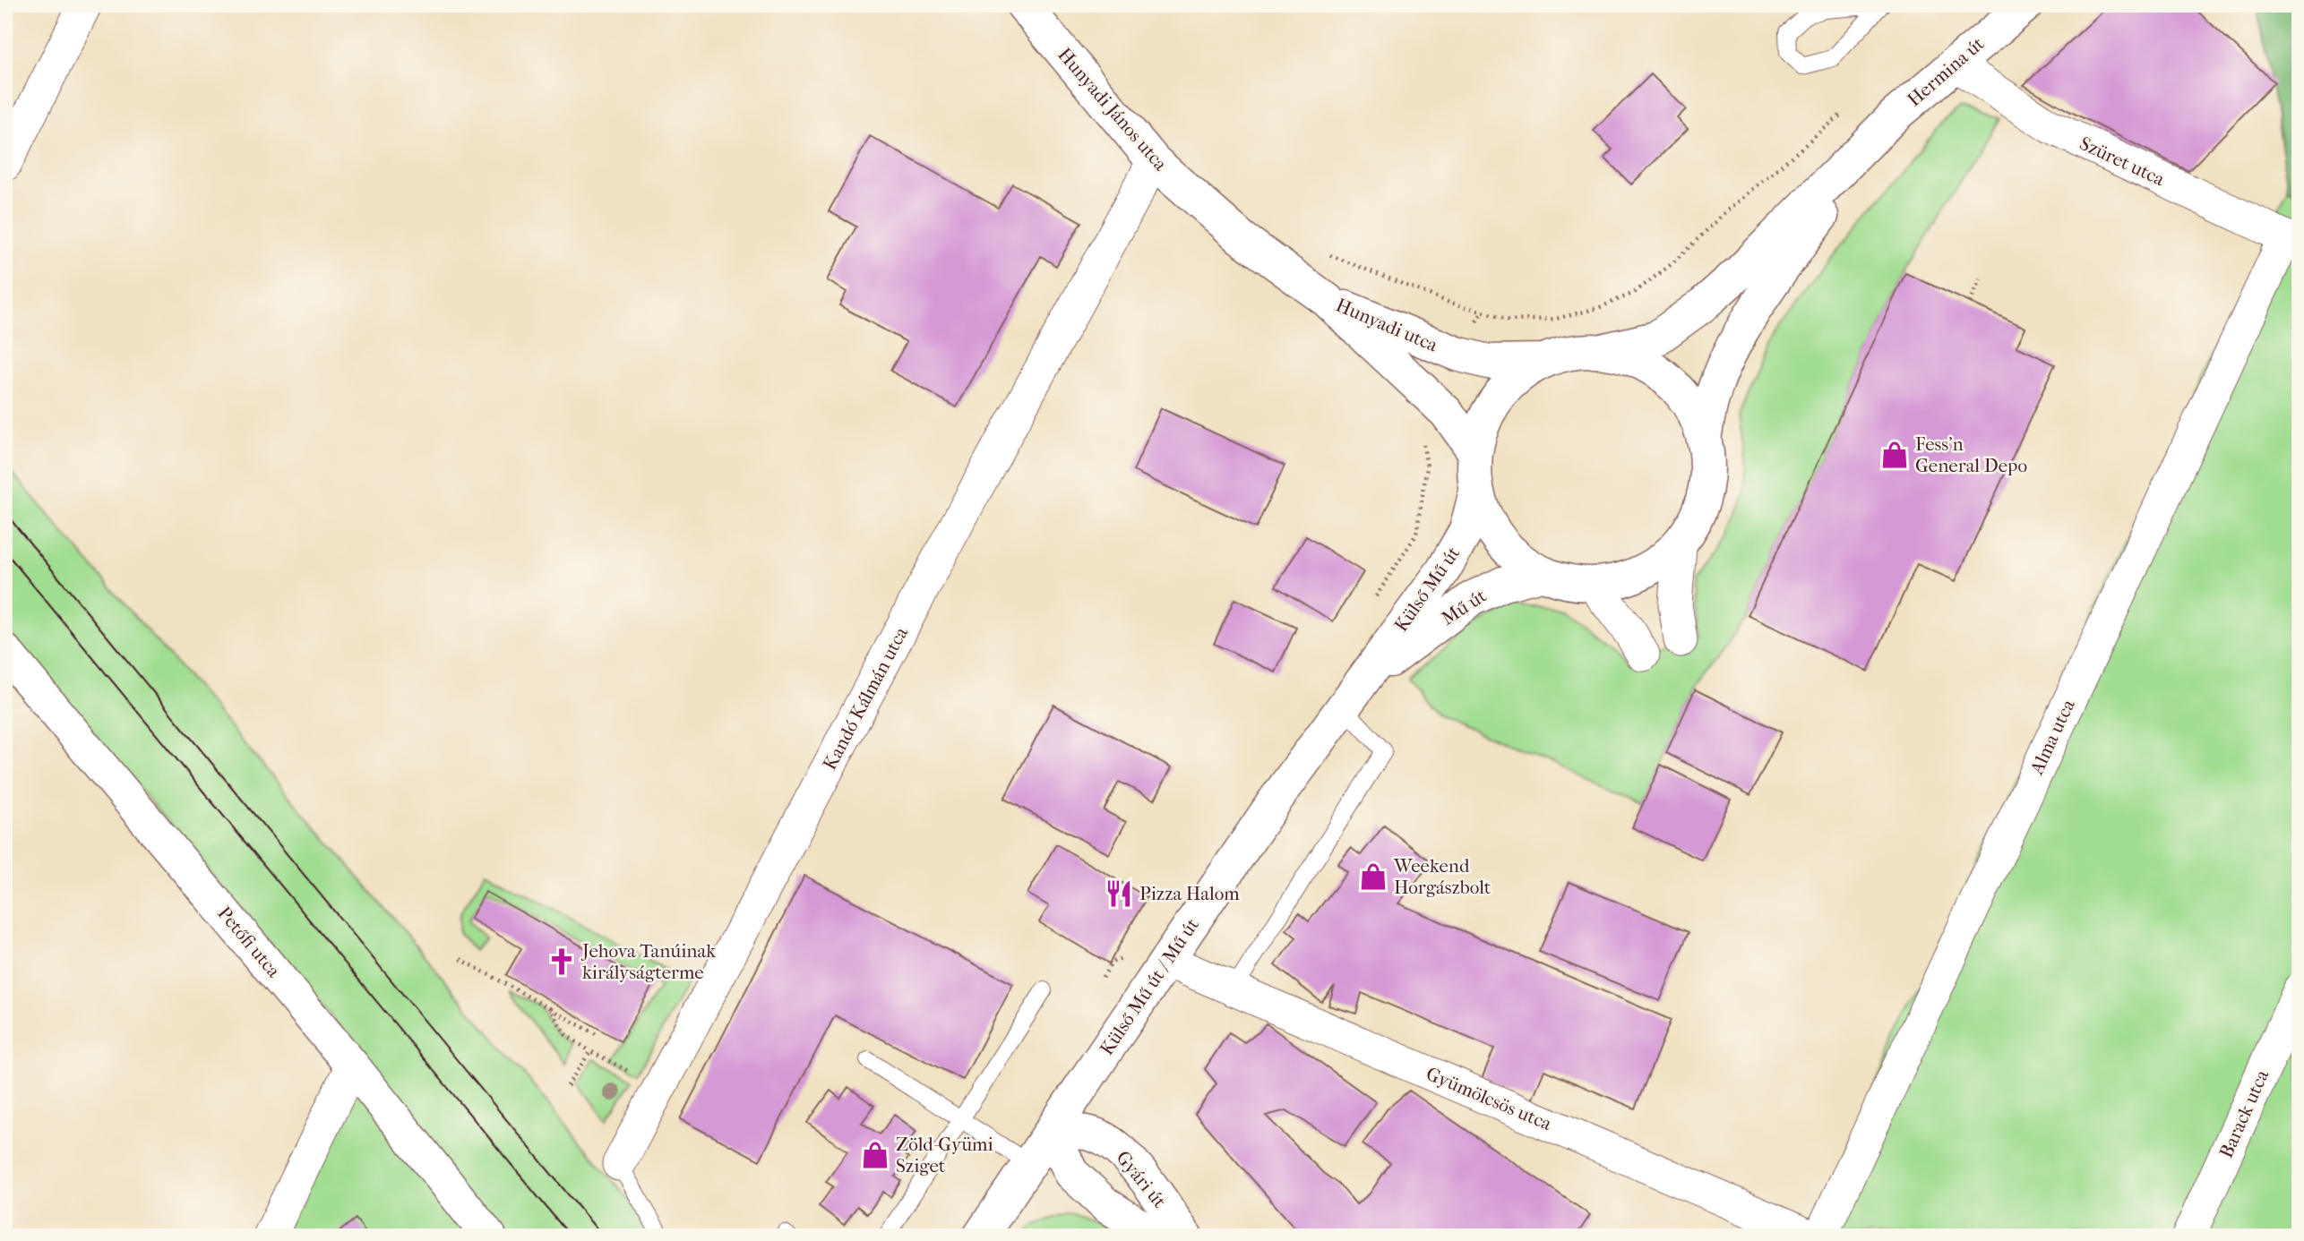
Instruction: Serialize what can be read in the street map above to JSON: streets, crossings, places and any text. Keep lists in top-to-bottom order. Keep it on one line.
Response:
{"streets":{"main road":["Hermina út","Hunyadi János utca","Hunyadi utca","Külső Mű út","Mű út","Petőfi utca","Külső Mű út / Mű út","Gyári út"],"street":["Szüret utca","Kandó Kálmán utca","Alma utca","Gyümölcsös utca","Barack utca"]},"crossings":[["Hermina út","Szüret utca"],["Hunyadi János utca","Hunyadi utca"],["Hunyadi János utca","Kandó Kálmán utca"],["Szüret utca","Alma utca"],["Külső Mű út","Mű út"],["Külső Mű út","Külső Mű út / Mű út"],["Mű út","Külső Mű út / Mű út"],["Külső Mű út / Mű út","Gyümölcsös utca"],["Külső Mű út / Mű út","Gyári út"]],"places":{"shop":["Fess'n General Depo","Weekend Horgászbolt","Zöld-Gyümi Sziget"],"restaurant":["Pizza Halom"],"church":["Jehova Tanúinak királyságterme"]}}
